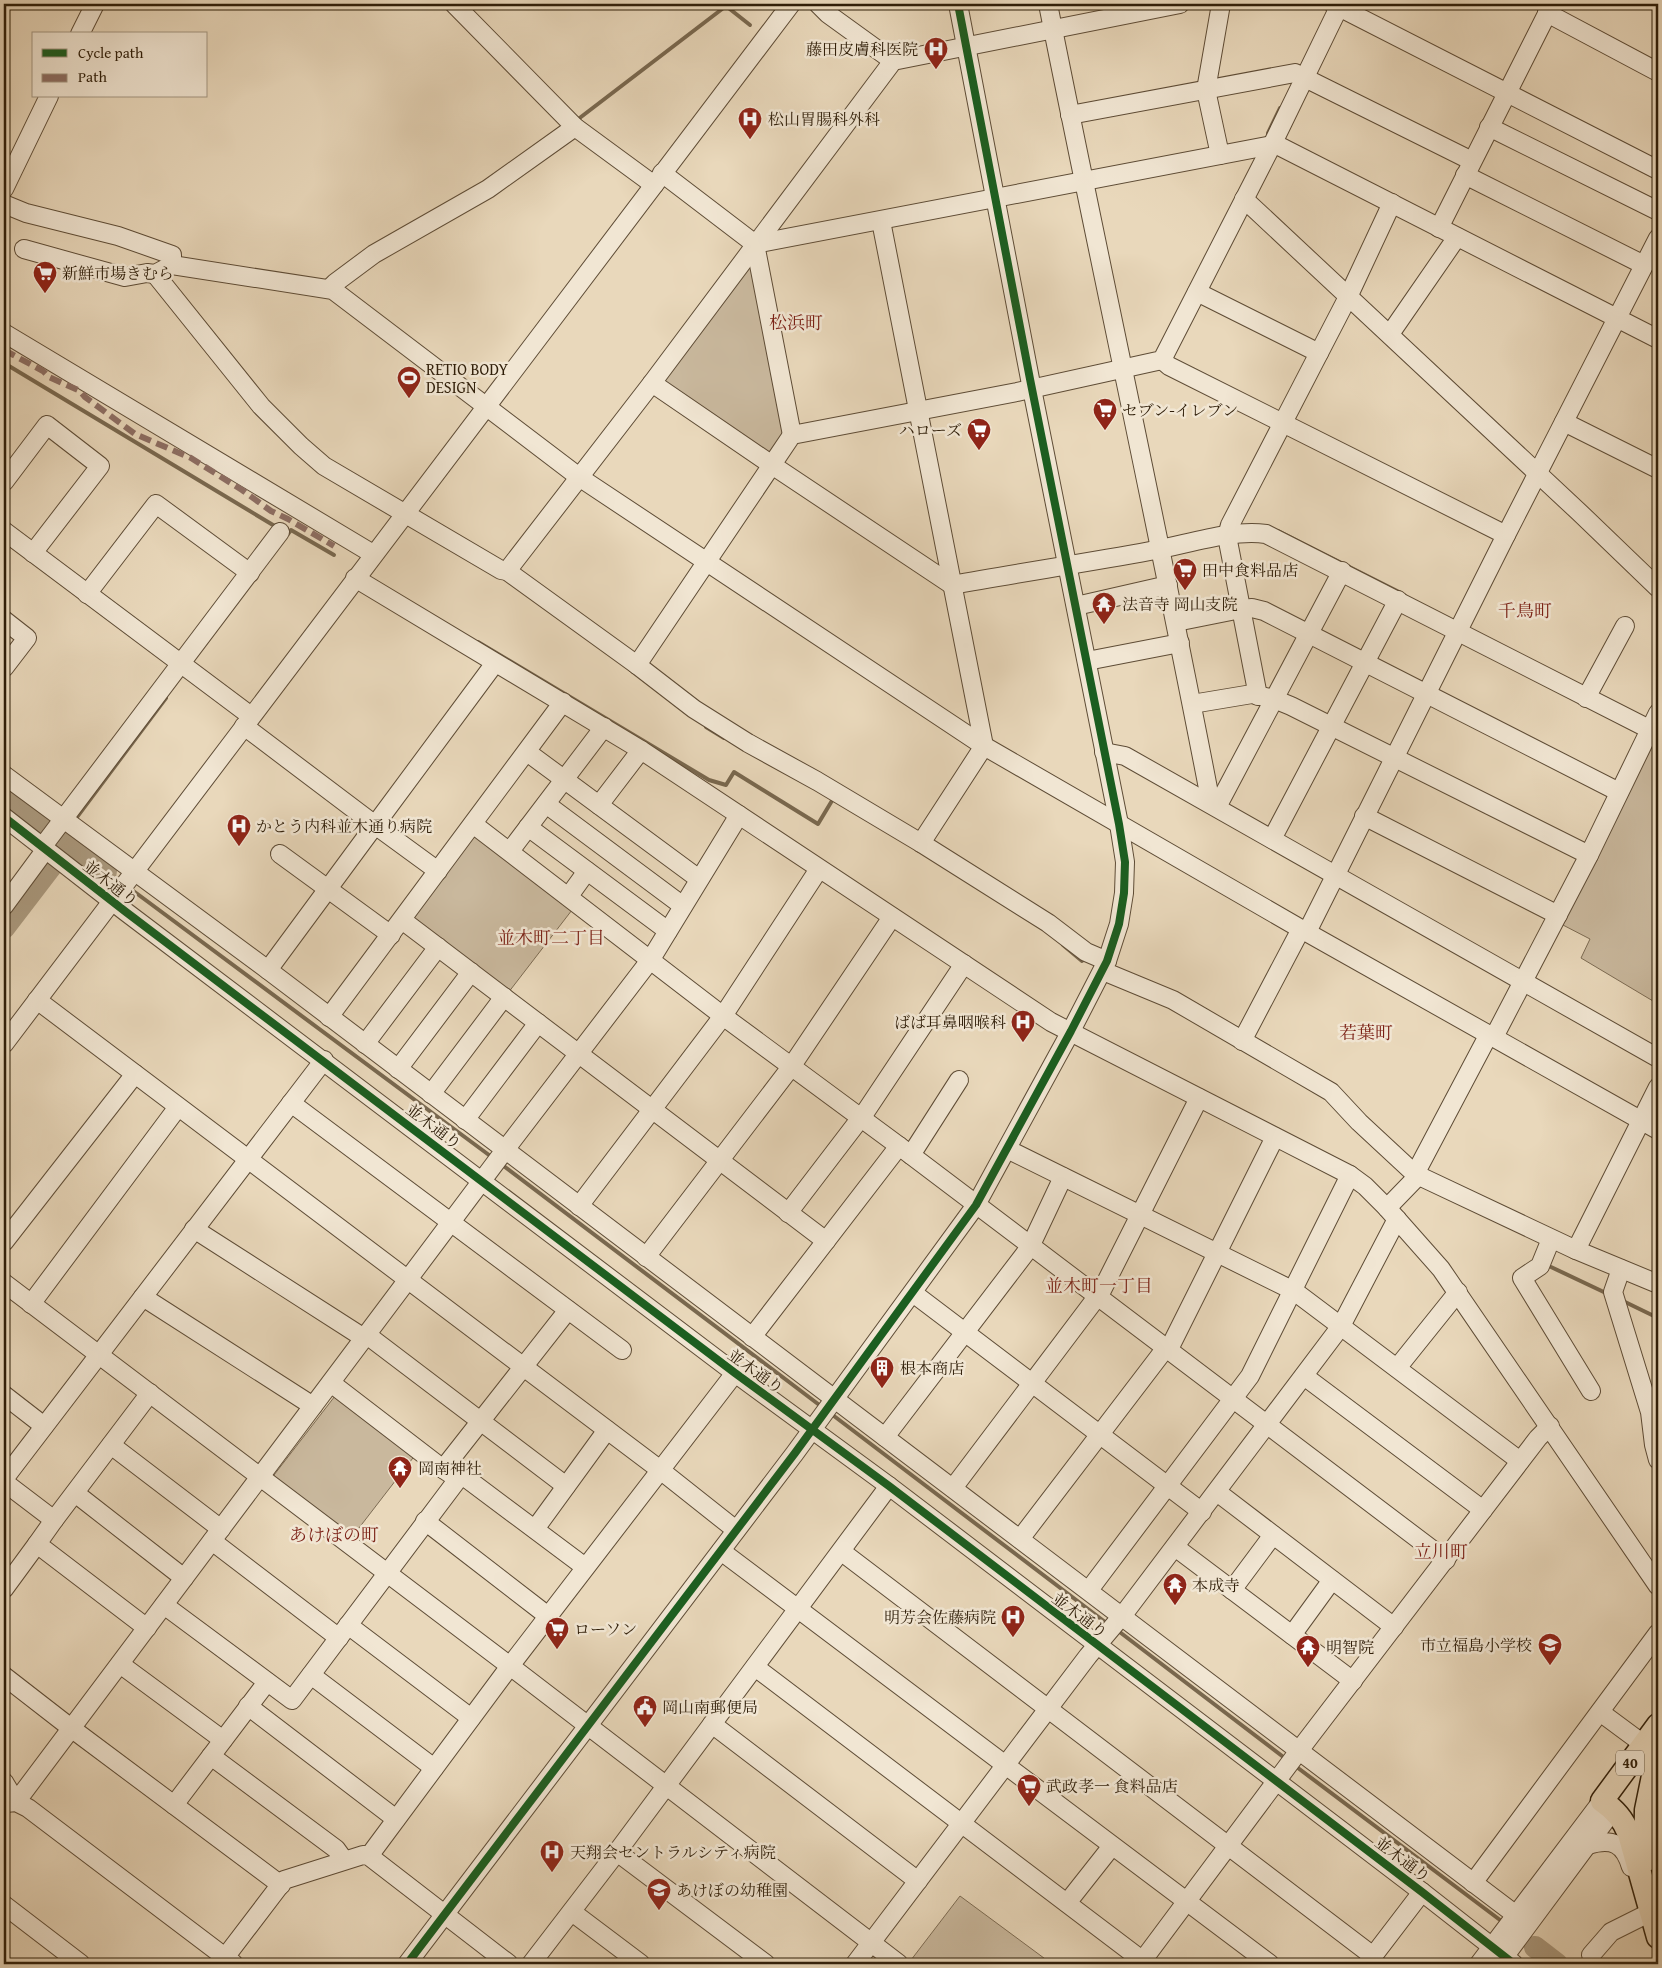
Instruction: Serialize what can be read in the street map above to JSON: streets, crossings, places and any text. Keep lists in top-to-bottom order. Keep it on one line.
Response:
{"streets":{"main road":["40"],"street":["並木通り"]},"districts":["松浜町","千鳥町","並木町二丁目","若葉町","並木町一丁目","あけぼの町","立川町"],"places":{"hospital":["藤田皮膚科医院","松山胃腸科外科","かとう内科並木通り病院","ばば耳鼻咽喉科","明芳会佐藤病院","天翔会セントラルシティ病院"],"supermarket":["新鮮市場きむら","セブン-イレブン","ハローズ","田中食料品店","ローソン","武政孝一 食料品店"],"sports":["RETIO BODY DESIGN"],"temple":["法音寺 岡山支院","岡南神社","本成寺","明智院"],"building":["根本商店"],"school or university":["市立福島小学校","あけぼの幼稚園"],"public building":["岡山南郵便局"]},"legend":["Cycle path","Path"]}
